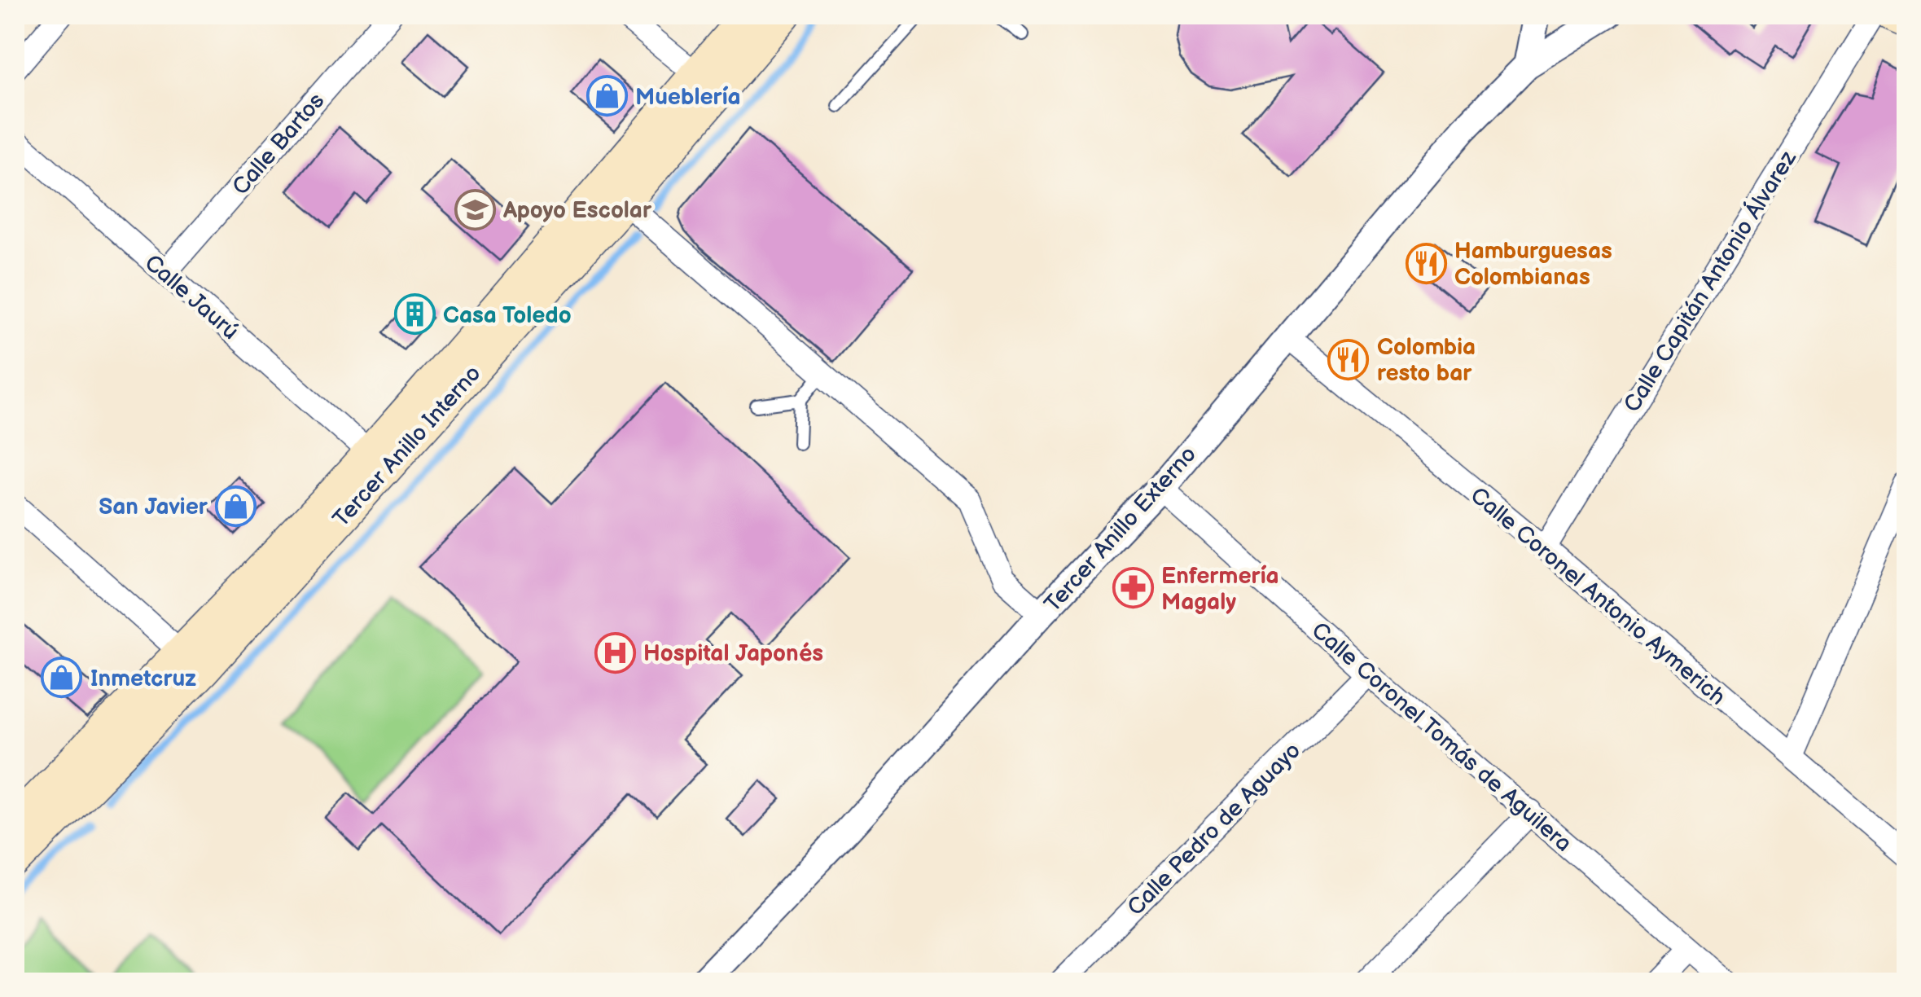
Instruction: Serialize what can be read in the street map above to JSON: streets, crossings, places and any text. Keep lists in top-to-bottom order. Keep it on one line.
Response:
{"streets":{"main road":["Tercer Anillo Interno"],"street":["Calle Bartos","Calle Capitán Antonio Álvarez","Calle Jaurú","Tercer Anillo Externo","Calle Coronel Antonio Aymerich","Calle Coronel Tomás de Aguilera","Calle Pedro de Aguayo"]},"crossings":[["Calle Bartos","Calle Jaurú"],["Calle Capitán Antonio Álvarez","Calle Coronel Antonio Aymerich"],["Calle Jaurú","Tercer Anillo Interno"],["Tercer Anillo Externo","Calle Coronel Antonio Aymerich"],["Tercer Anillo Externo","Calle Coronel Tomás de Aguilera"],["Calle Coronel Tomás de Aguilera","Calle Pedro de Aguayo"]],"places":{"shop":["Mueblería","San Javier","Inmetcruz"],"school or university":["Apoyo Escolar"],"restaurant":["Hamburguesas Colombianas","Colombia resto bar"],"building":["Casa Toledo"],"pharmacy":["Enfermería Magaly"],"hospital":["Hospital Japonés"]}}
